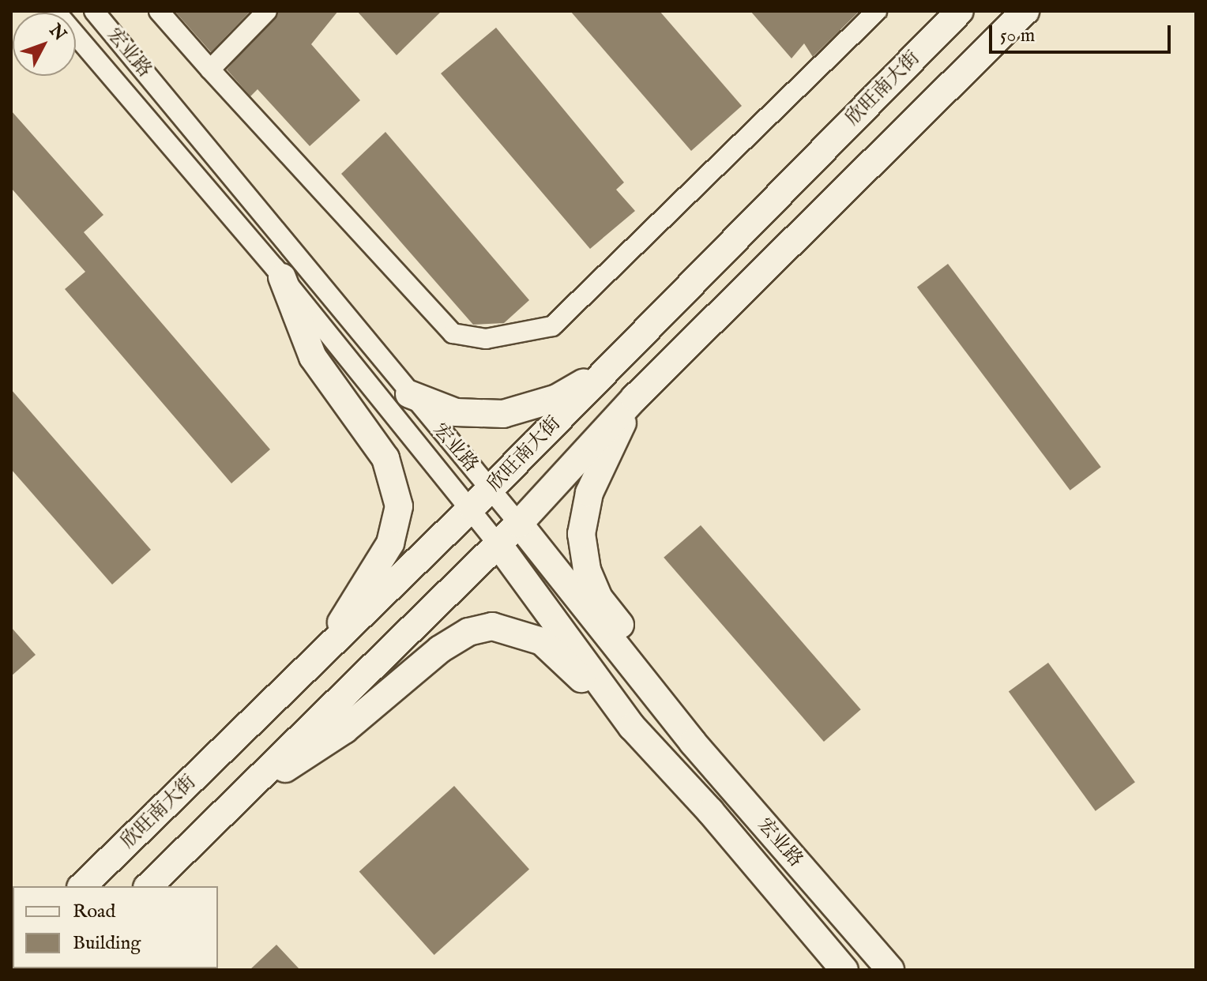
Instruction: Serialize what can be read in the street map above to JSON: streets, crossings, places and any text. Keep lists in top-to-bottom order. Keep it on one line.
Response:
{"streets":{"street":["宏业路","欣旺南大街"]},"crossings":[["宏业路","欣旺南大街"]],"legend":["Road","Building"],"scale_bar":"50 m","north":"top right"}
